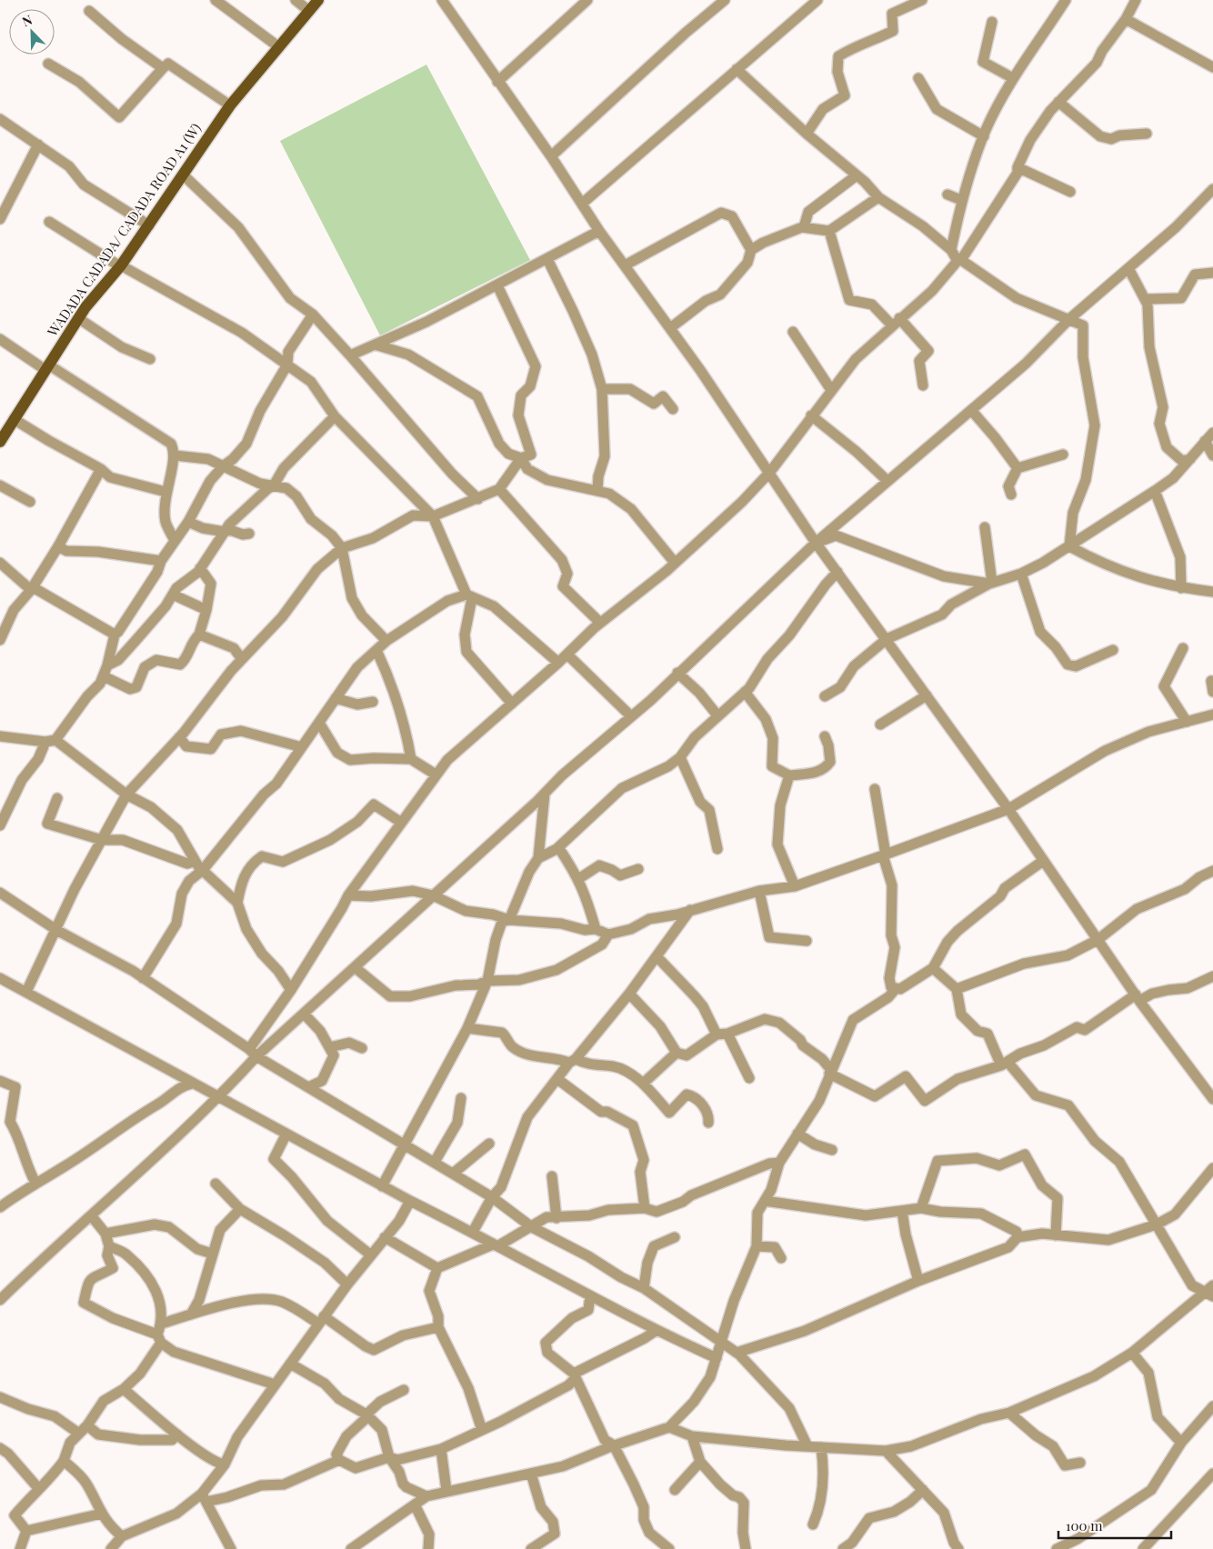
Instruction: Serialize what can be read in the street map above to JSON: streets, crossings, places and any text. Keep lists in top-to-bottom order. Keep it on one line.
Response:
{"streets":{"main road":["WADADA CADADA/ CADADA ROAD A1 (W)"]},"scale_bar":"100 m","north":"top left"}
